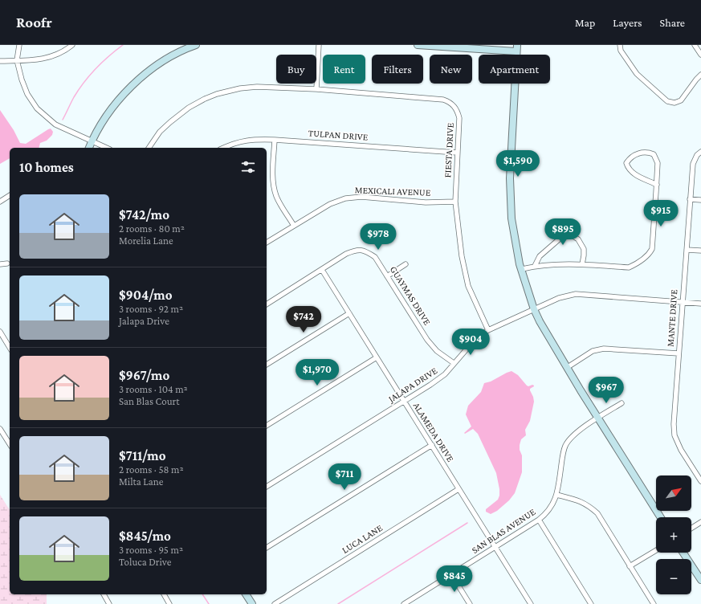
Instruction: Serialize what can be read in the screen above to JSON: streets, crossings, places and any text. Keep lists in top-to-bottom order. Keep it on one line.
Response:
{"streets":{"street":["TULPAN DRIVE","FIESTA DRIVE","MEXICALI AVENUE","GUAYMAS DRIVE","MANTE DRIVE","JALAPA DRIVE","ALAMEDA DRIVE","SAN BLAS AVENUE","LUCA LANE"]},"crossings":[["TULPAN DRIVE","FIESTA DRIVE"],["FIESTA DRIVE","MEXICALI AVENUE"],["FIESTA DRIVE","JALAPA DRIVE"],["GUAYMAS DRIVE","JALAPA DRIVE"],["GUAYMAS DRIVE","ALAMEDA DRIVE"],["MANTE DRIVE","JALAPA DRIVE"],["JALAPA DRIVE","ALAMEDA DRIVE"],["ALAMEDA DRIVE","SAN BLAS AVENUE"],["ALAMEDA DRIVE","LUCA LANE"]],"north":"top right","page":{"header":"Roofr","nav":["Map","Layers","Share"],"chip":["Buy","Rent","Filters","New","Apartment"],"heading":"10 homes","price":["$1,590","$915","$895","$978","$742","$904","$1,970","$967","$711","$845"],"list":[{"name":"$742/mo","note":"2 rooms · 80 m² · Morelia Lane"},{"name":"$904/mo","note":"3 rooms · 92 m² · Jalapa Drive"},{"name":"$967/mo","note":"3 rooms · 104 m² · San Blas Court"},{"name":"$711/mo","note":"2 rooms · 58 m² · Milta Lane"},{"name":"$845/mo","note":"3 rooms · 95 m² · Toluca Drive"}],"map_buttons":["+","−"]}}
